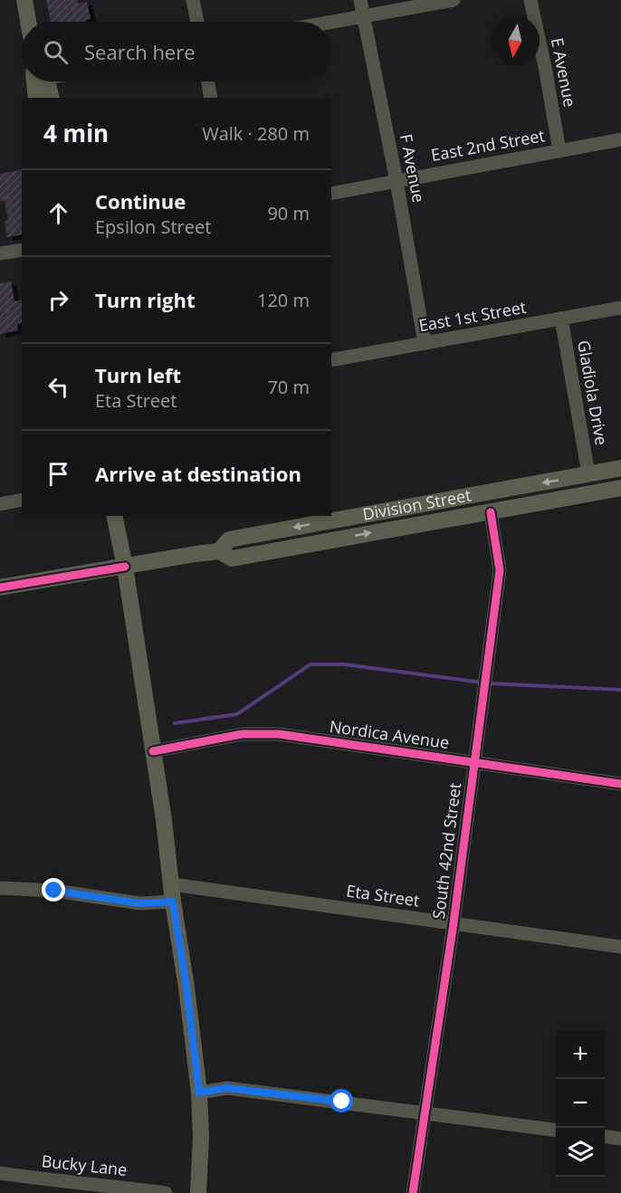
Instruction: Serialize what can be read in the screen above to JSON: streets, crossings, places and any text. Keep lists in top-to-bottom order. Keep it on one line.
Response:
{"streets":{"main road":["Division Street"],"street":["E Avenue","East 2nd Street","F Avenue","East 1st Street","Gladiola Drive","Nordica Avenue","South 42nd Street","Eta Street","Bucky Lane"]},"crossings":[["E Avenue","East 2nd Street"],["East 2nd Street","F Avenue"],["F Avenue","East 1st Street"],["East 1st Street","Gladiola Drive"],["Gladiola Drive","Division Street"],["Division Street","South 42nd Street"],["Nordica Avenue","South 42nd Street"],["South 42nd Street","Eta Street"]],"north":"bottom","page":{"search":"Search here","heading":["4 min","Walk · 280 m"],"list":[["Continue","Epsilon Street","90 m"],["Turn right","120 m"],["Turn left","Eta Street","70 m"],"Arrive at destination"],"map_buttons":["+","−"]}}
